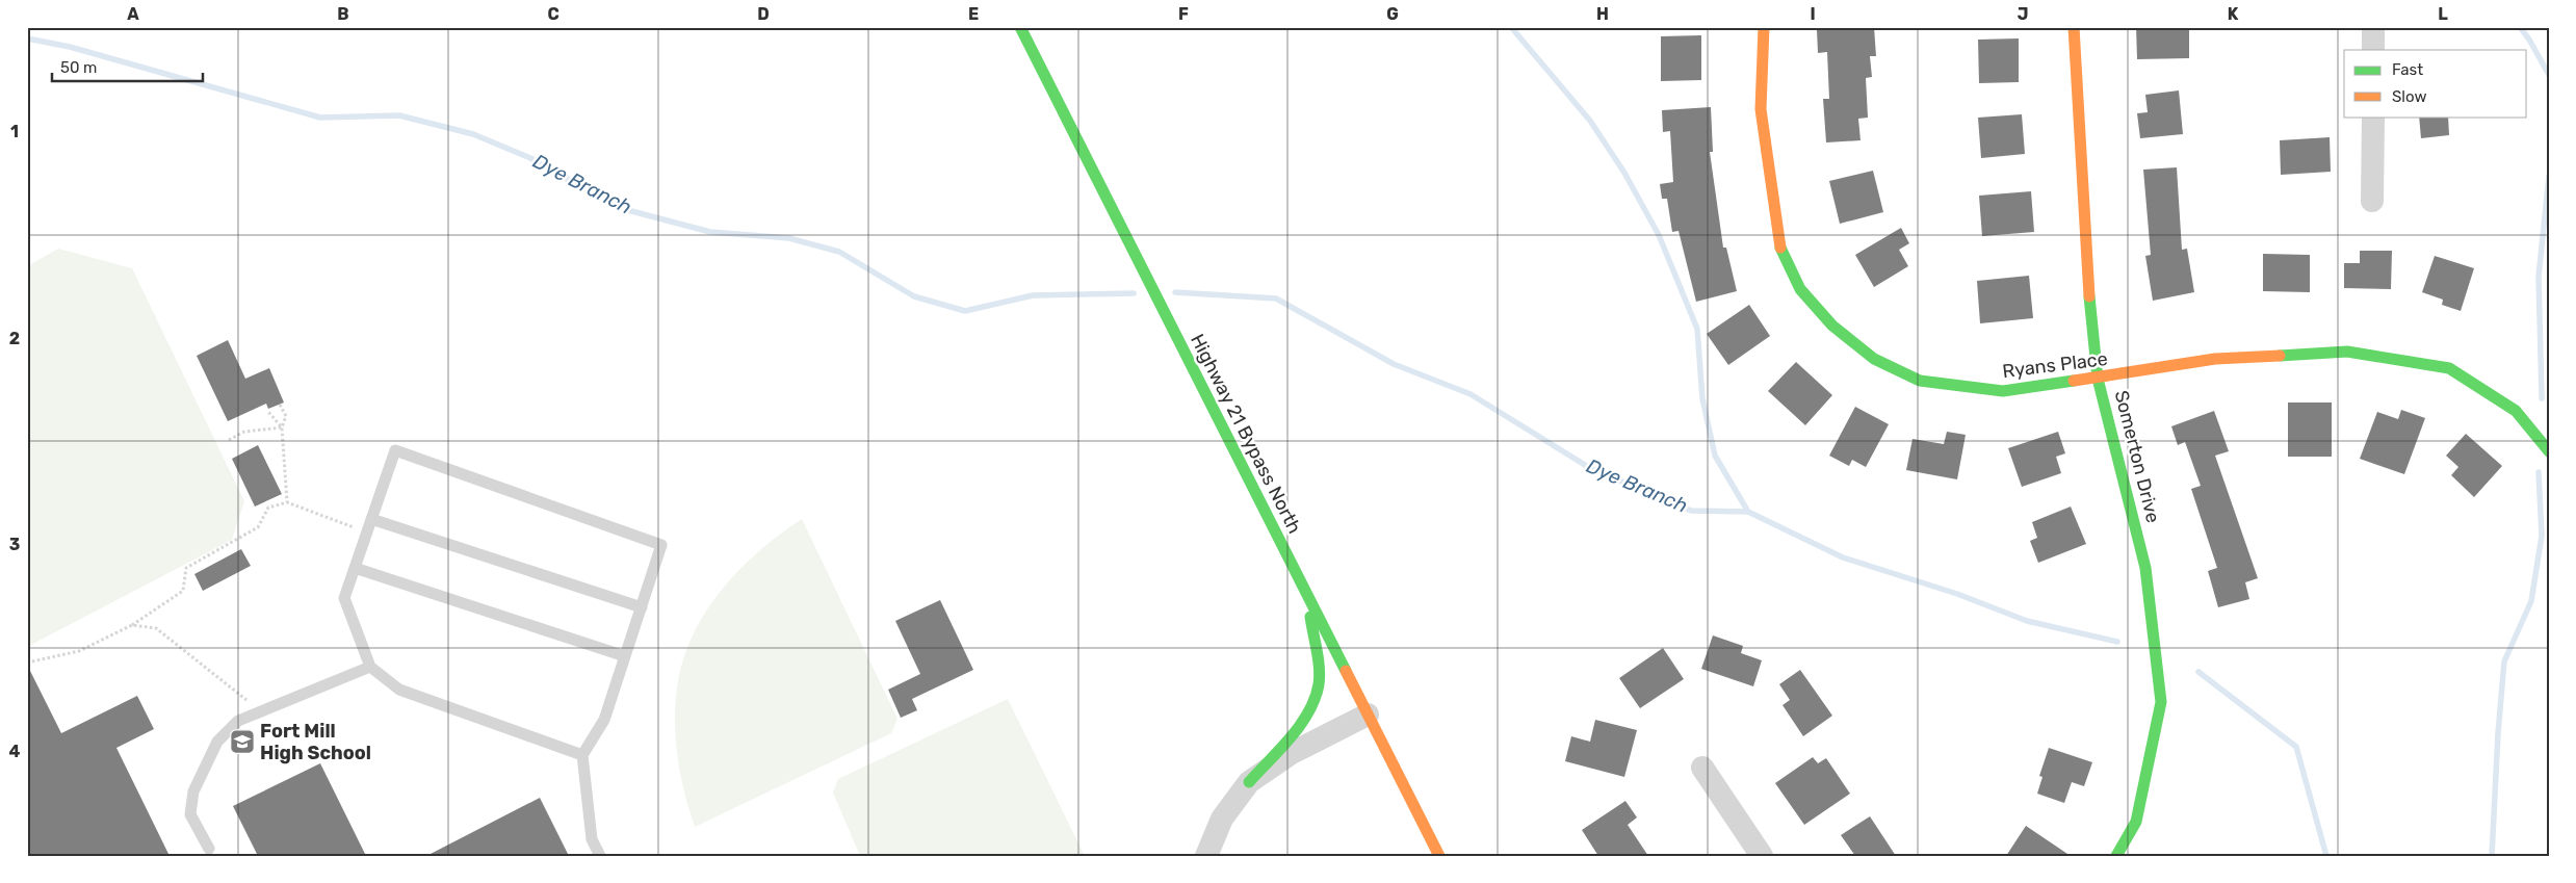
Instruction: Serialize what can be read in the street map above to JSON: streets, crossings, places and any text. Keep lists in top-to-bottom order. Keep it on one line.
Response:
{"streets":{"street":["Ryans Place","Highway 21 Bypass North","Somerton Drive"]},"crossings":[["Ryans Place","Somerton Drive"]],"water":["Dye Branch"],"places":{"school or university":["Fort Mill High School"]},"legend":["Fast","Slow"],"scale_bar":"50 m","grid":{"columns":["A","B","C","D","E","F","G","H","I","J","K","L"],"rows":["1","2","3","4"]}}
